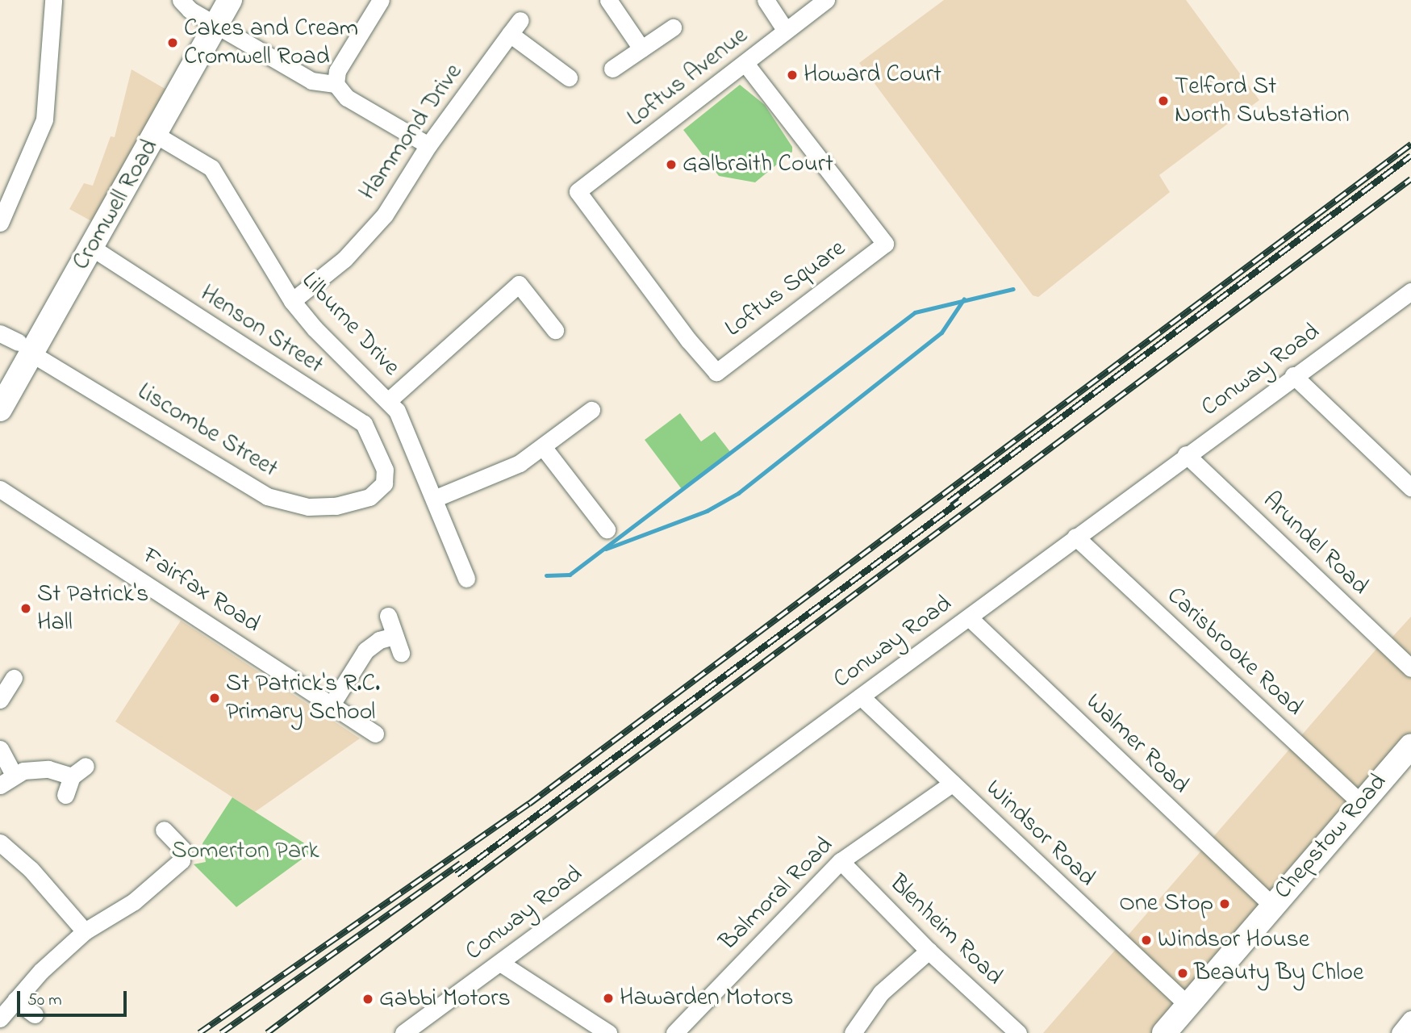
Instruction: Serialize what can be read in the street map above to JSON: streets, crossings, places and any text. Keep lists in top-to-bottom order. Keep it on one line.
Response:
{"streets":{"street":["Loftus Avenue","Hammond Drive","Cromwell Road","Loftus Square","Lilburne Drive","Henson Street","Conway Road","Liscombe Street","Arundel Road","Fairfax Road","Carisbrooke Road","Walmer Road","Windsor Road","Chepstow Road","Balmoral Road","Blenheim Road"]},"crossings":[["Loftus Avenue","Loftus Square"],["Hammond Drive","Lilburne Drive"],["Cromwell Road","Lilburne Drive"],["Cromwell Road","Henson Street"],["Cromwell Road","Liscombe Street"],["Henson Street","Liscombe Street"],["Conway Road","Arundel Road"],["Conway Road","Carisbrooke Road"],["Conway Road","Walmer Road"],["Conway Road","Windsor Road"],["Carisbrooke Road","Chepstow Road"],["Walmer Road","Chepstow Road"],["Windsor Road","Chepstow Road"],["Windsor Road","Balmoral Road"],["Balmoral Road","Blenheim Road"]],"parks":["Somerton Park"],"places":["Cakes and Cream Cromwell Road","Howard Court","Telford St North Substation","Galbraith Court","St Patrick's Hall","St Patrick's R.C. Primary School","One Stop","Windsor House","Beauty By Chloe","Hawarden Motors","Gabbi Motors"],"scale_bar":"50 m"}
